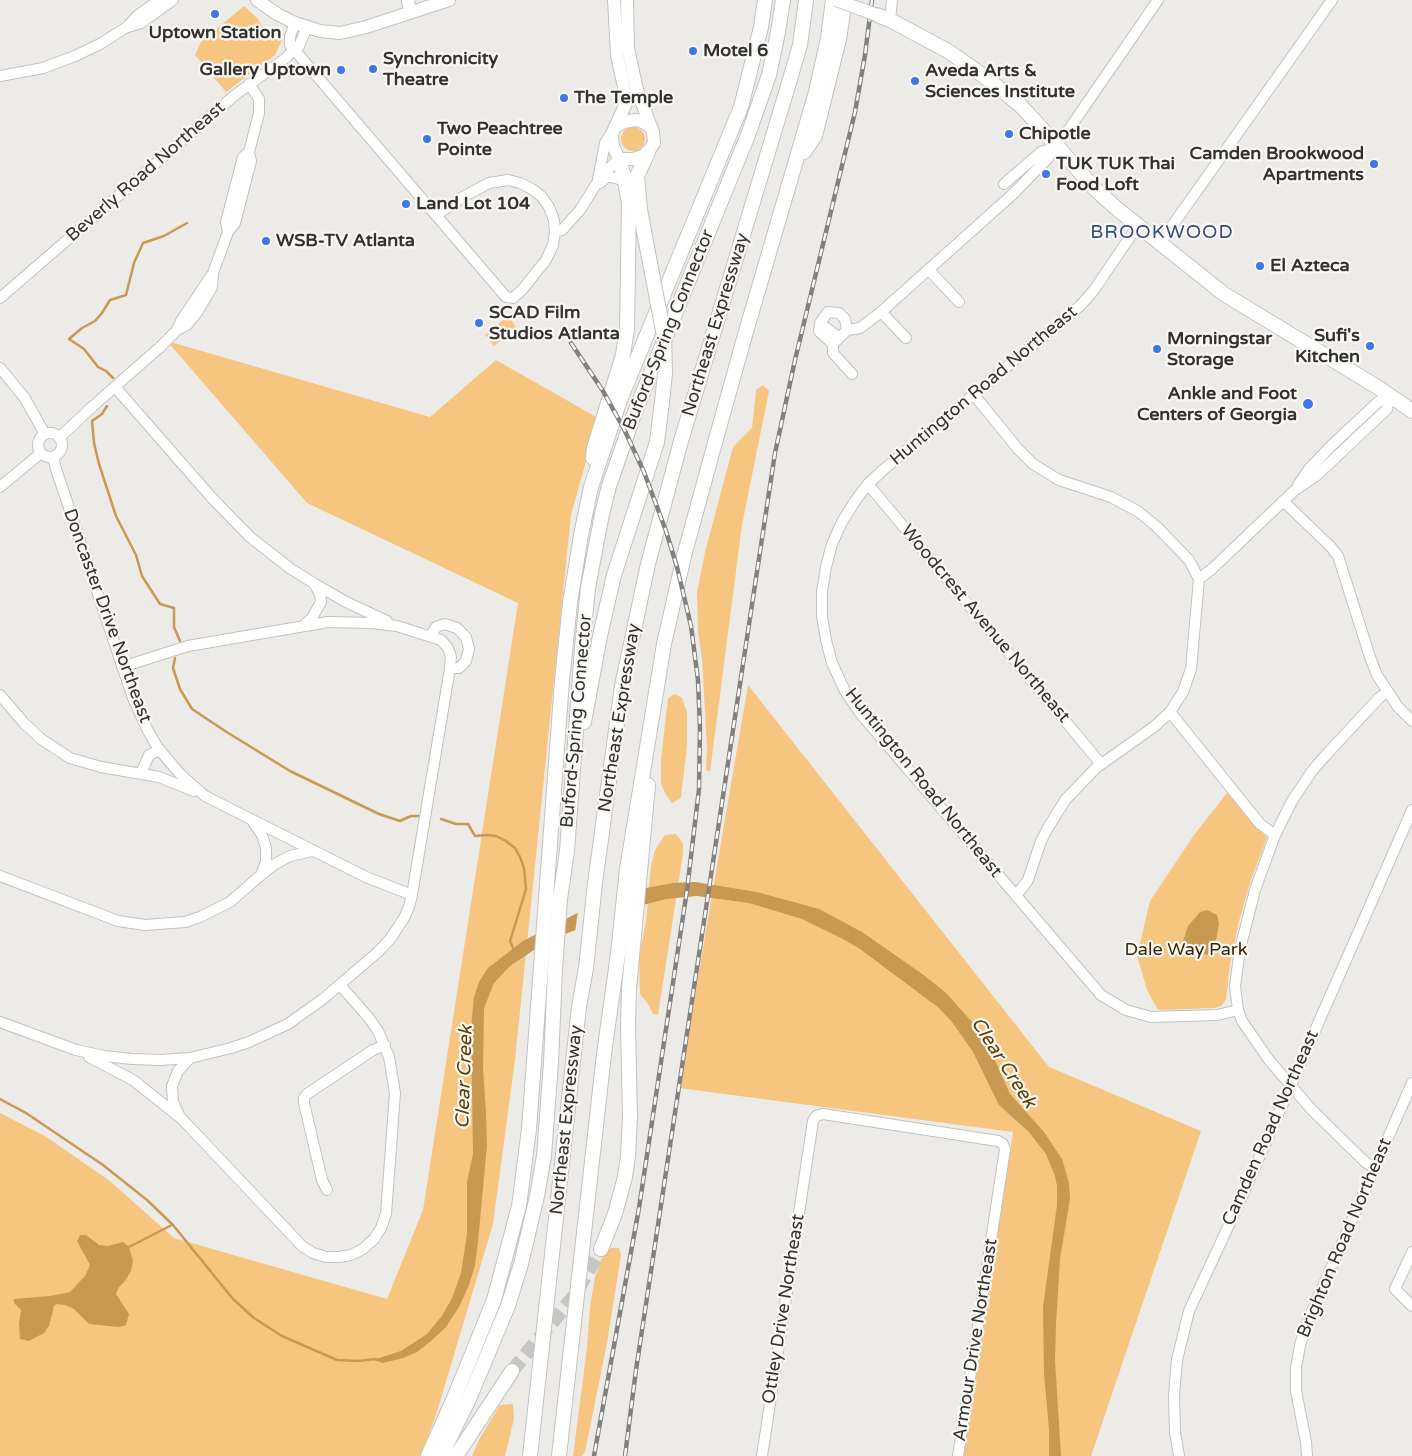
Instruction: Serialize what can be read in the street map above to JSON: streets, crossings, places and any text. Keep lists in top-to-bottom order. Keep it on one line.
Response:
{"streets":{"highway":["Northeast Expressway","Buford-Spring Connector"],"street":["Beverly Road Northeast","Huntington Road Northeast","Doncaster Drive Northeast","Woodcrest Avenue Northeast","Camden Road Northeast","Brighton Road Northeast","Ottley Drive Northeast","Armour Drive Northeast"]},"crossings":[["Huntington Road Northeast","Woodcrest Avenue Northeast"],["Ottley Drive Northeast","Armour Drive Northeast"]],"districts":["BROOKWOOD"],"water":["Clear Creek"],"parks":["Dale Way Park"],"places":["Uptown Station","Motel 6","Synchronicity Theatre","Gallery Uptown","Aveda Arts & Sciences Institute","The Temple","Chipotle","Two Peachtree Pointe","Camden Brookwood Apartments","TUK TUK Thai Food Loft","Land Lot 104","WSB-TV Atlanta","El Azteca","SCAD Film Studios Atlanta","Sufi's Kitchen","Morningstar Storage","Ankle and Foot Centers of Georgia"]}
